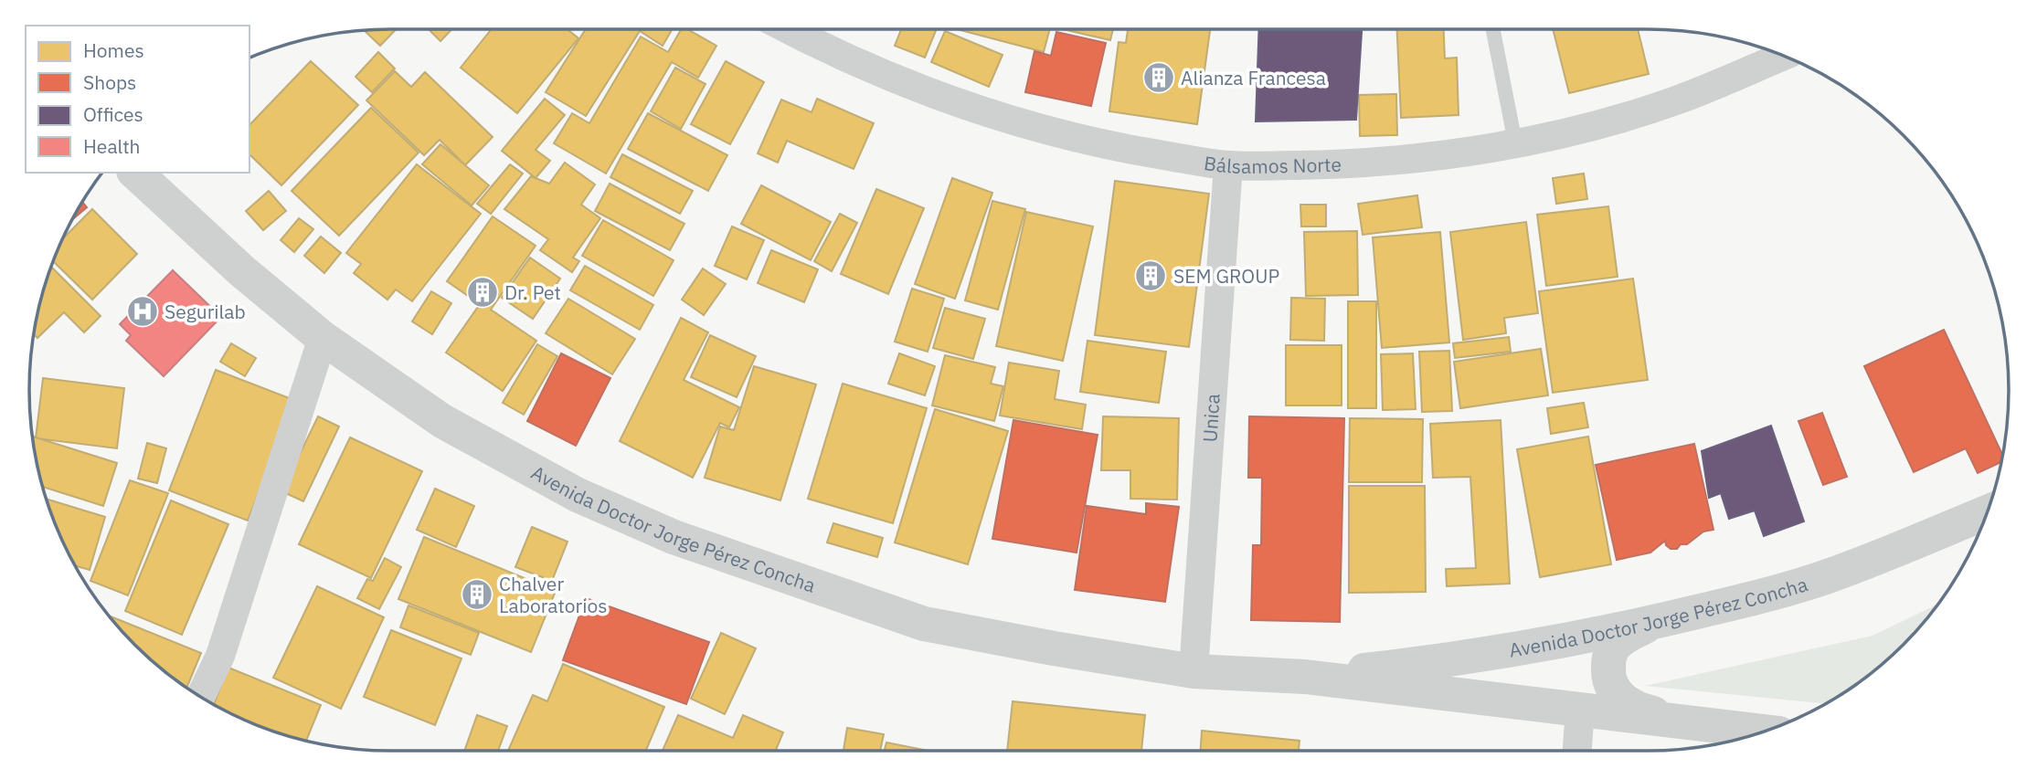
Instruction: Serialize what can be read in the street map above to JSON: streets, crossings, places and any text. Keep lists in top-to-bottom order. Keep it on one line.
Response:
{"streets":{"street":["Bálsamos Norte","Unica","Avenida Doctor Jorge Pérez Concha"]},"crossings":[["Bálsamos Norte","Unica"],["Unica","Avenida Doctor Jorge Pérez Concha"]],"places":{"building":["Alianza Francesa","SEM GROUP","Dr. Pet","Chalver Laboratorios"],"hospital":["Segurilab"]},"legend":["Homes","Shops","Offices","Health"]}
